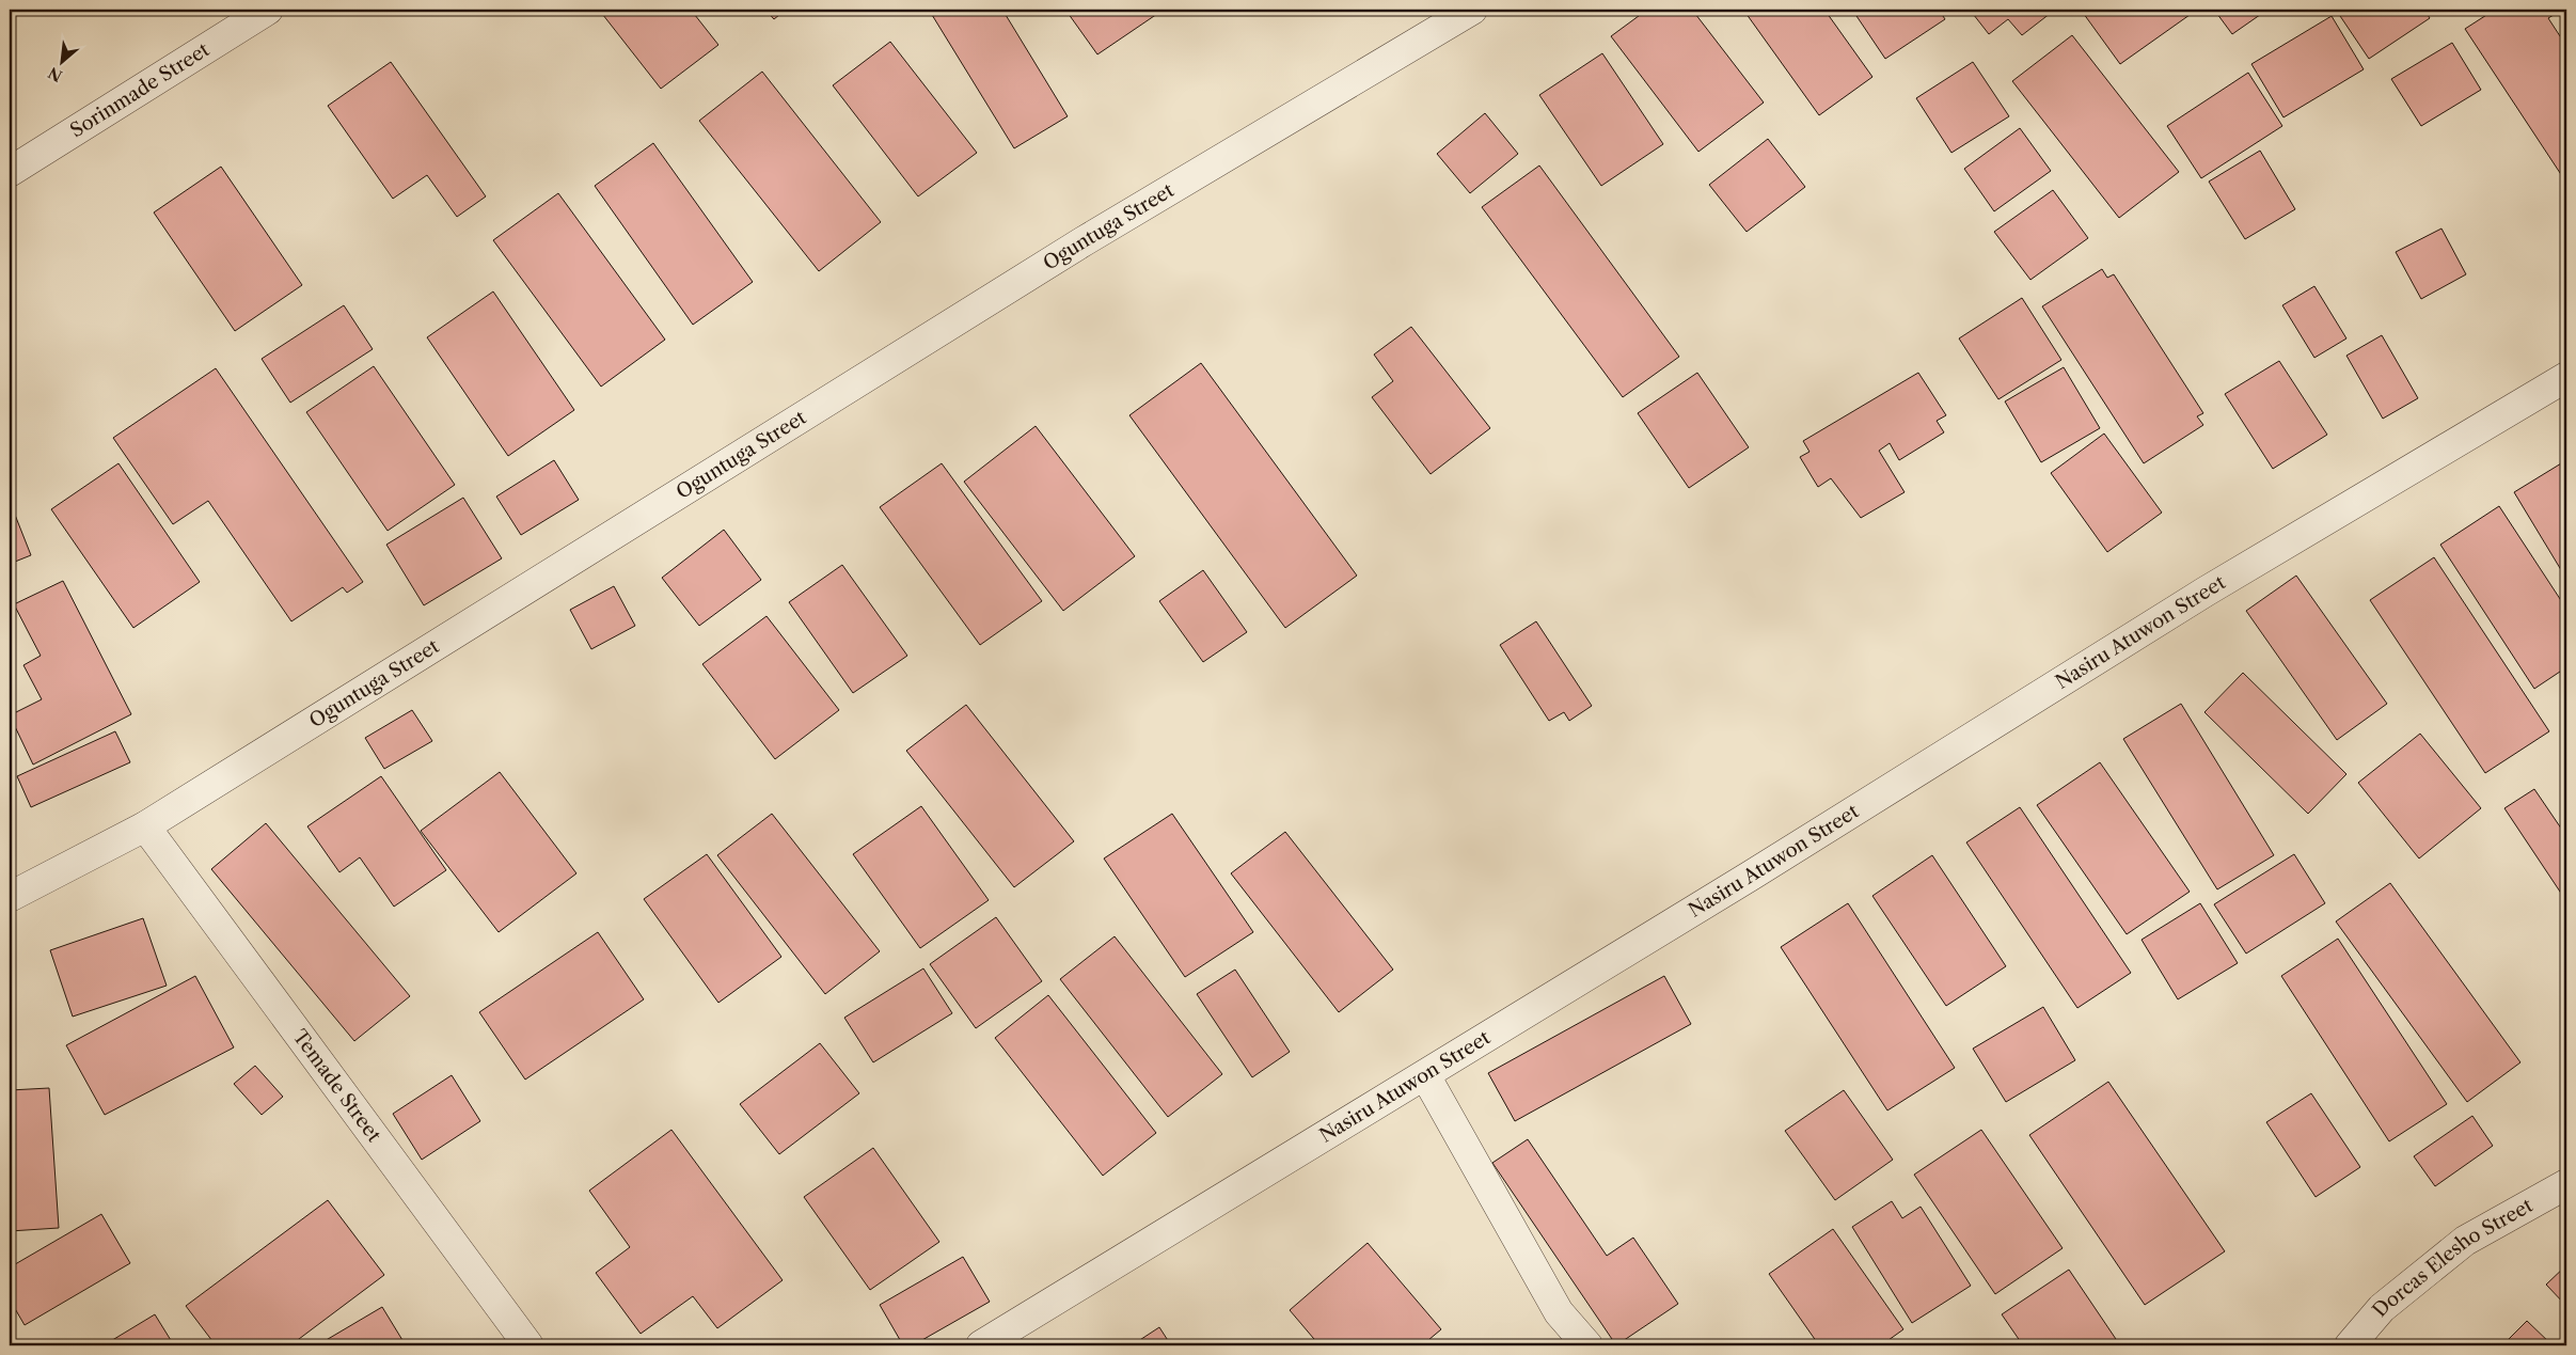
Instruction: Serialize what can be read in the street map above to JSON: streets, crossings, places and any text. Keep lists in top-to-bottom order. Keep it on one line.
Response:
{"streets":{"street":["Sorinmade Street","Oguntuga Street","Nasiru Atuwon Street","Temade Street","Dorcas Elesho Street"]},"crossings":[["Oguntuga Street","Temade Street"]],"north":"bottom left"}
